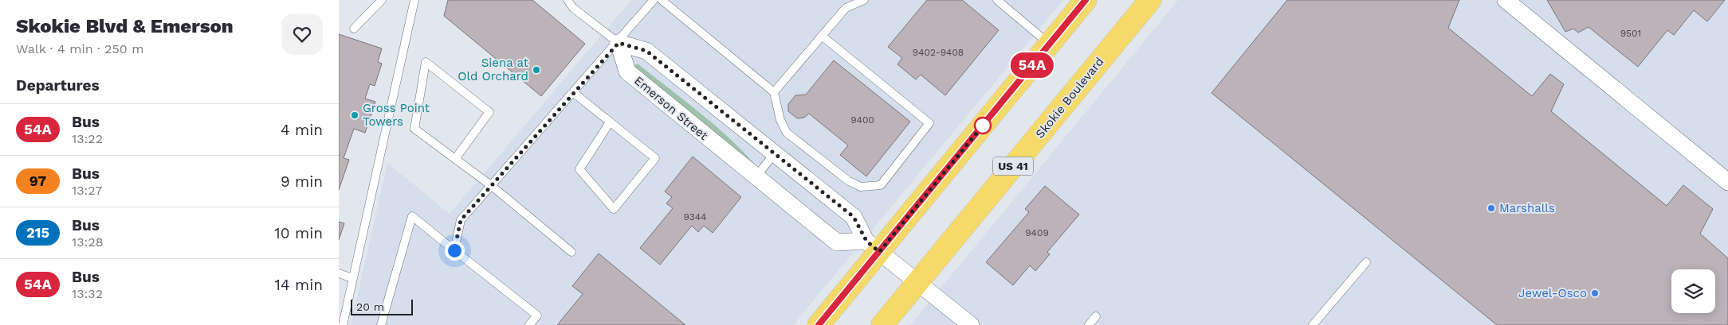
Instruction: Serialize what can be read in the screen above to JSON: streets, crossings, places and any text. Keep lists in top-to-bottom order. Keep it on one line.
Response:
{"streets":{"main road":["Skokie Boulevard","US 41"],"street":["Emerson Street"]},"places":["Siena at Old Orchard","Gross Point Towers","Marshalls","Jewel-Osco"],"lines":["bus line 54A"],"house_numbers":["9501","9402-9408","9400","9344","9409"],"scale_bar":"20 m","page":{"heading":[["Skokie Blvd & Emerson","Walk · 4 min · 250 m"],"Departures"],"on_map":"54A","list":[{"mark":"54A","name":"Bus","note":"13:22","value":"4 min"},{"mark":"97","name":"Bus","note":"13:27","value":"9 min"},{"mark":"215","name":"Bus","note":"13:28","value":"10 min"},{"mark":"54A","name":"Bus","note":"13:32","value":"14 min"}],"scale":"20 m"}}
